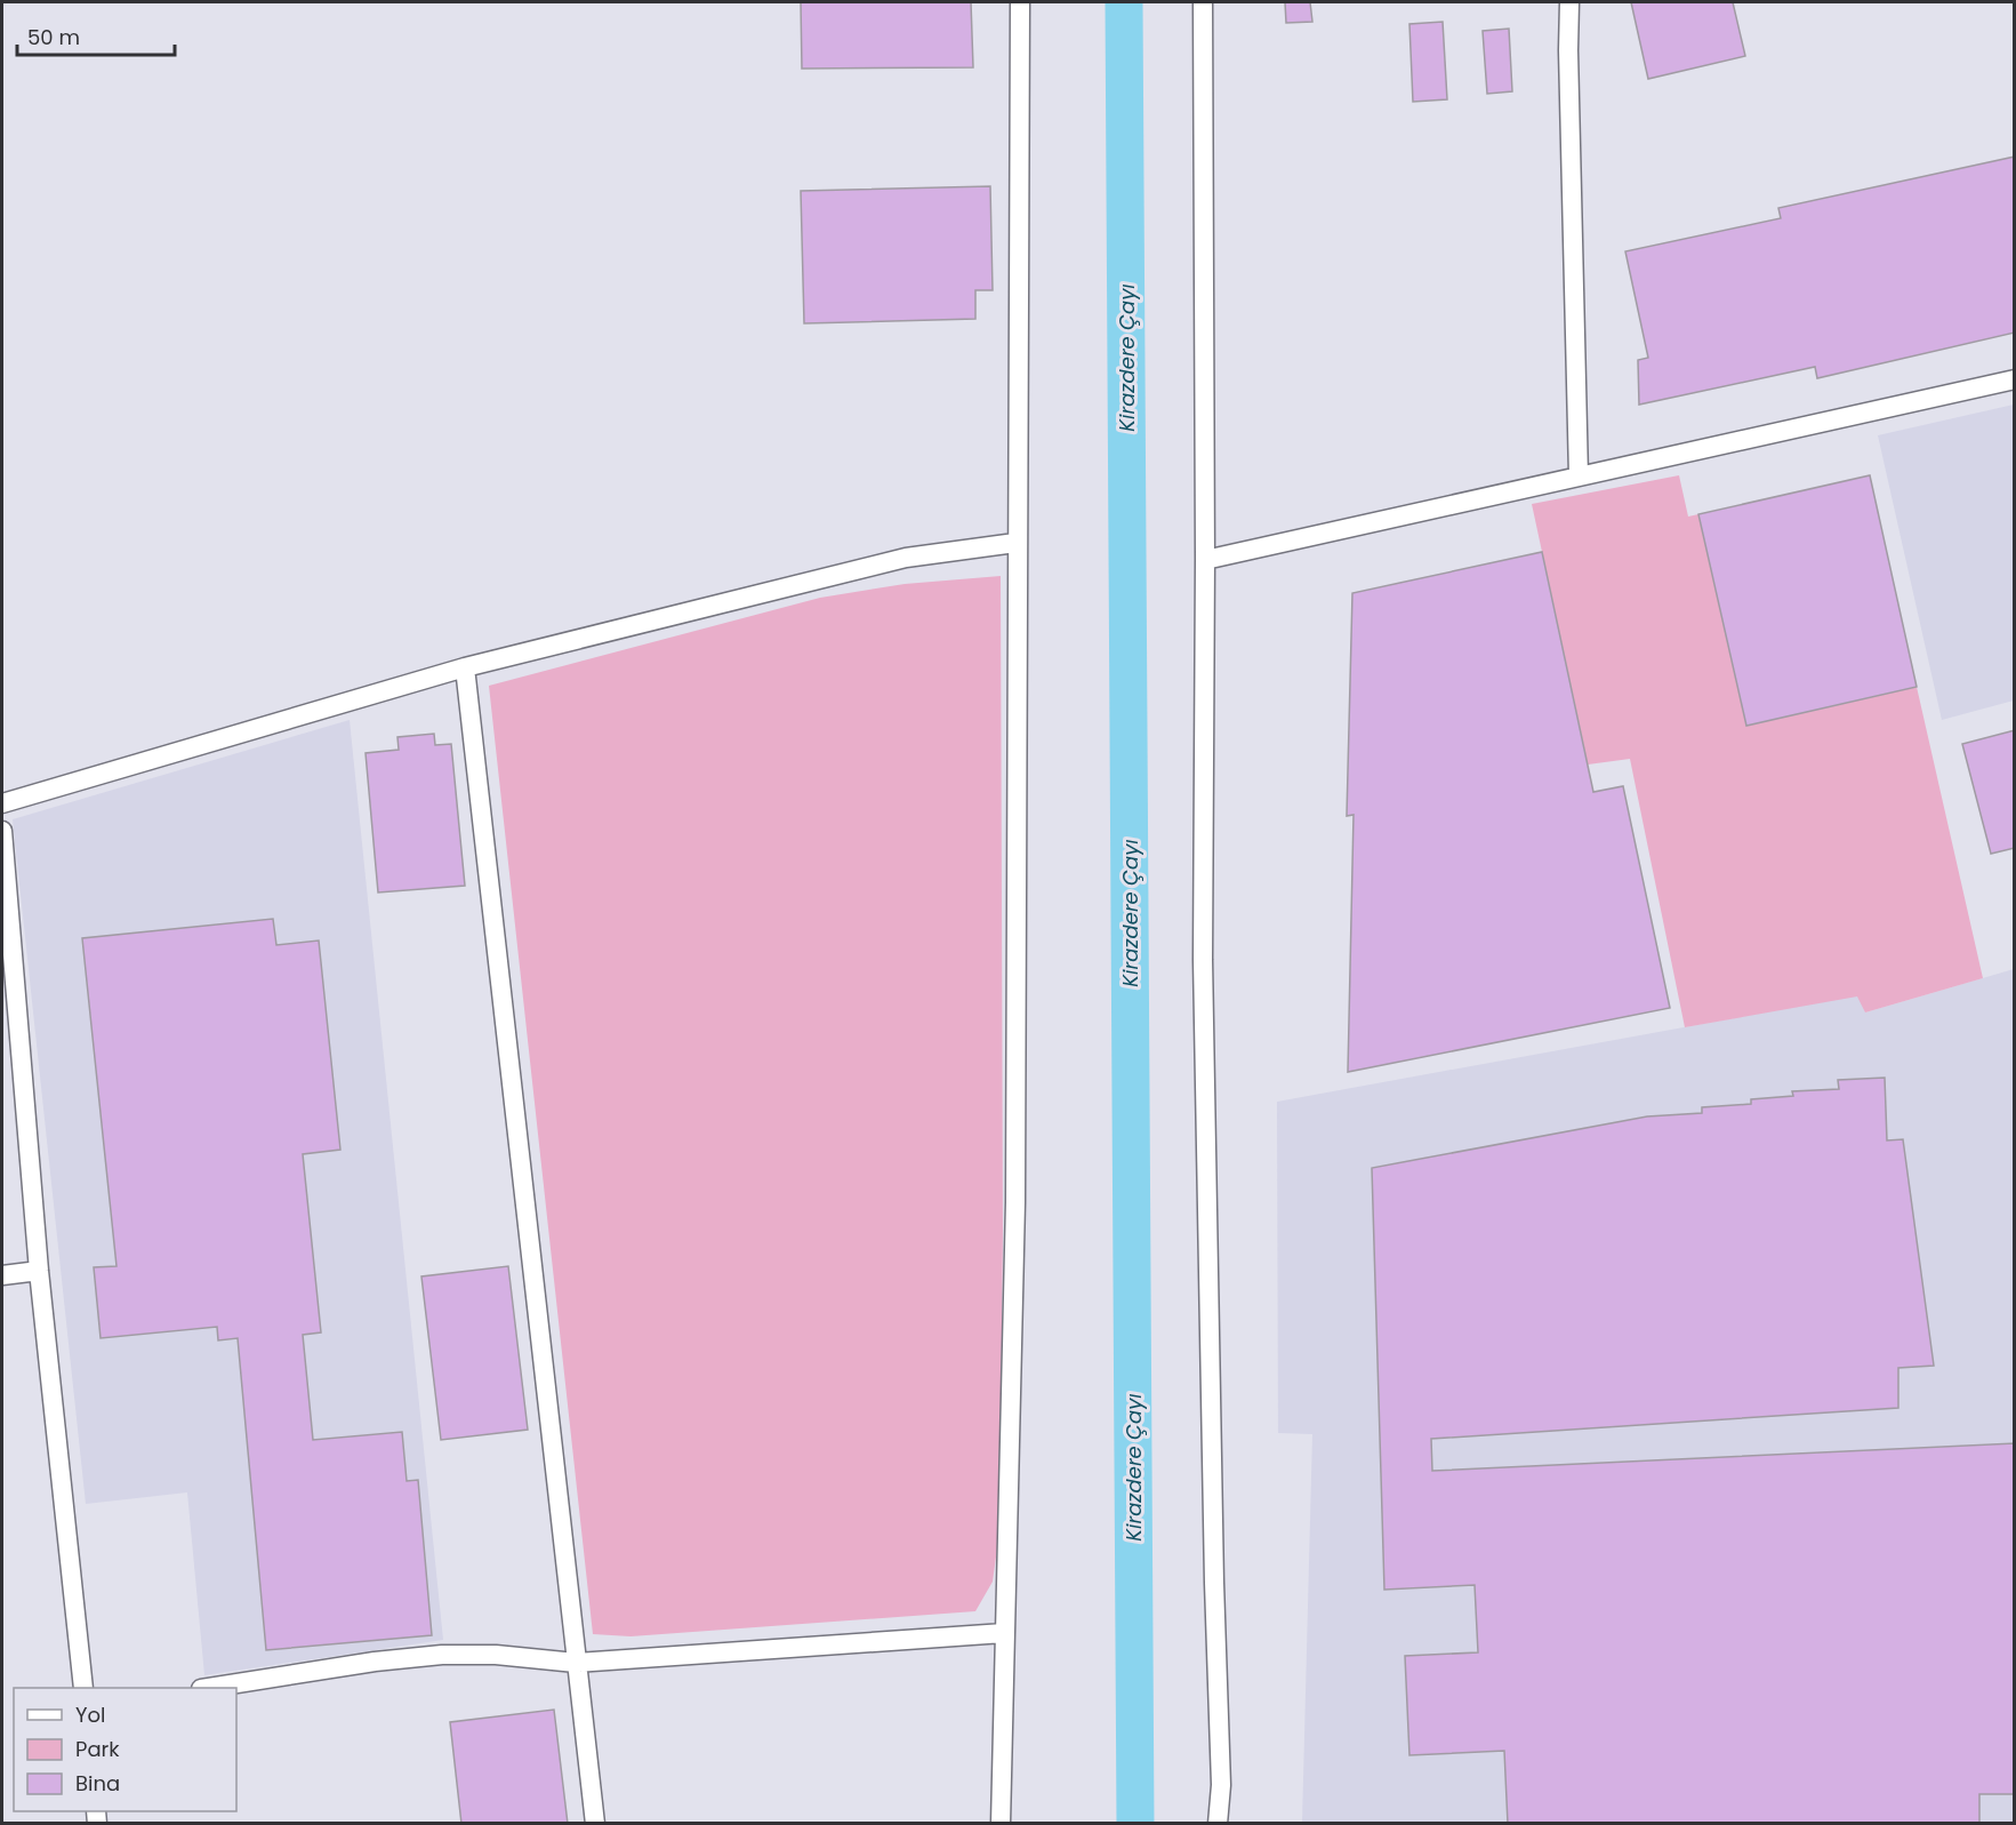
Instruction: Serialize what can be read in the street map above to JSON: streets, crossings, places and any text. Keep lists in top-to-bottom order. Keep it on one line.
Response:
{"water":["Kirazdere Çayı"],"legend":["Yol","Park","Bina"],"scale_bar":"50 m"}
